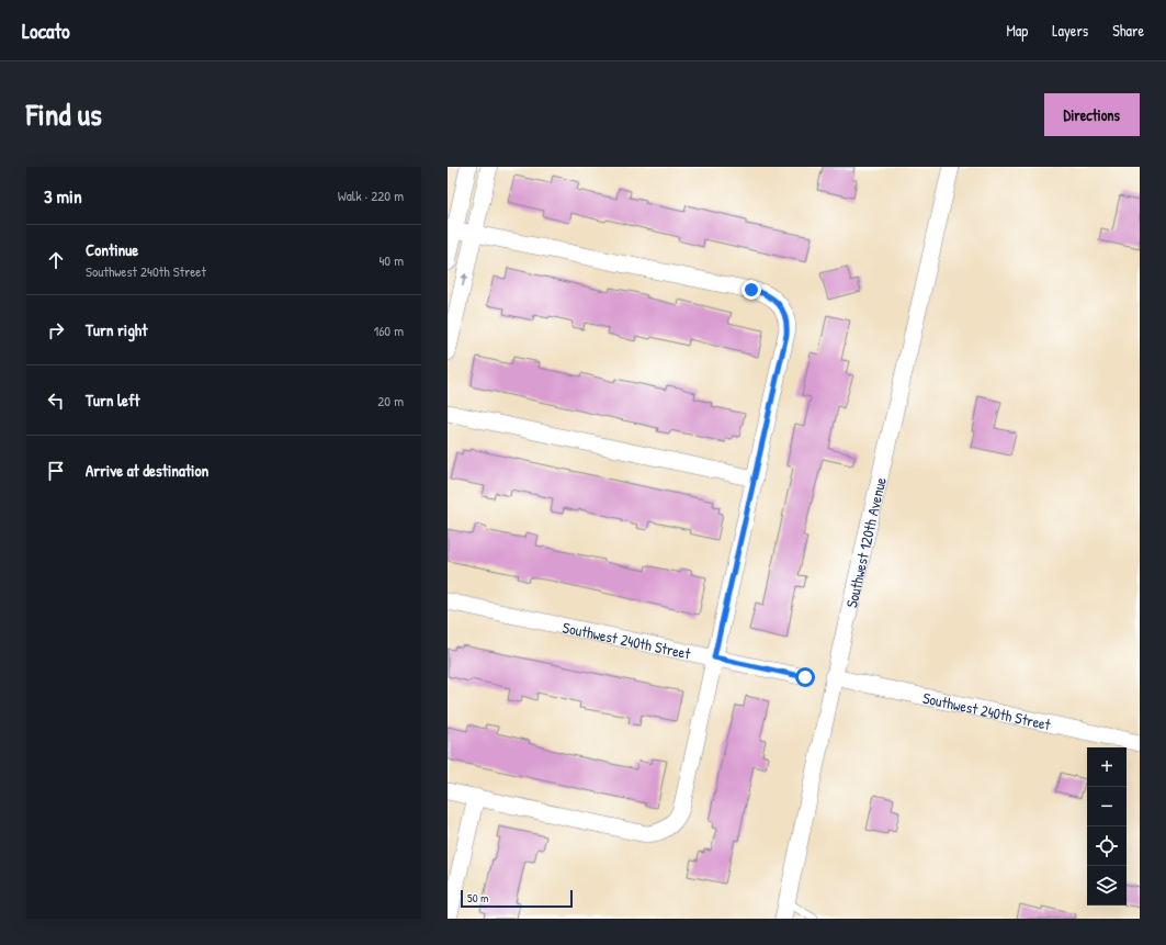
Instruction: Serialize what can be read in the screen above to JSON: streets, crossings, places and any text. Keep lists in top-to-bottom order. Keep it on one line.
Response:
{"streets":{"street":["Southwest 120th Avenue","Southwest 240th Street"]},"crossings":[["Southwest 120th Avenue","Southwest 240th Street"]],"scale_bar":"50 m","page":{"header":"Locato","nav":["Map","Layers","Share"],"title":"Find us","buttons":"Directions","heading":["3 min","Walk · 220 m"],"list":[["Continue","Southwest 240th Street","40 m"],["Turn right","160 m"],["Turn left","20 m"],"Arrive at destination"],"map_buttons":["+","−"],"scale":"50 m"}}
